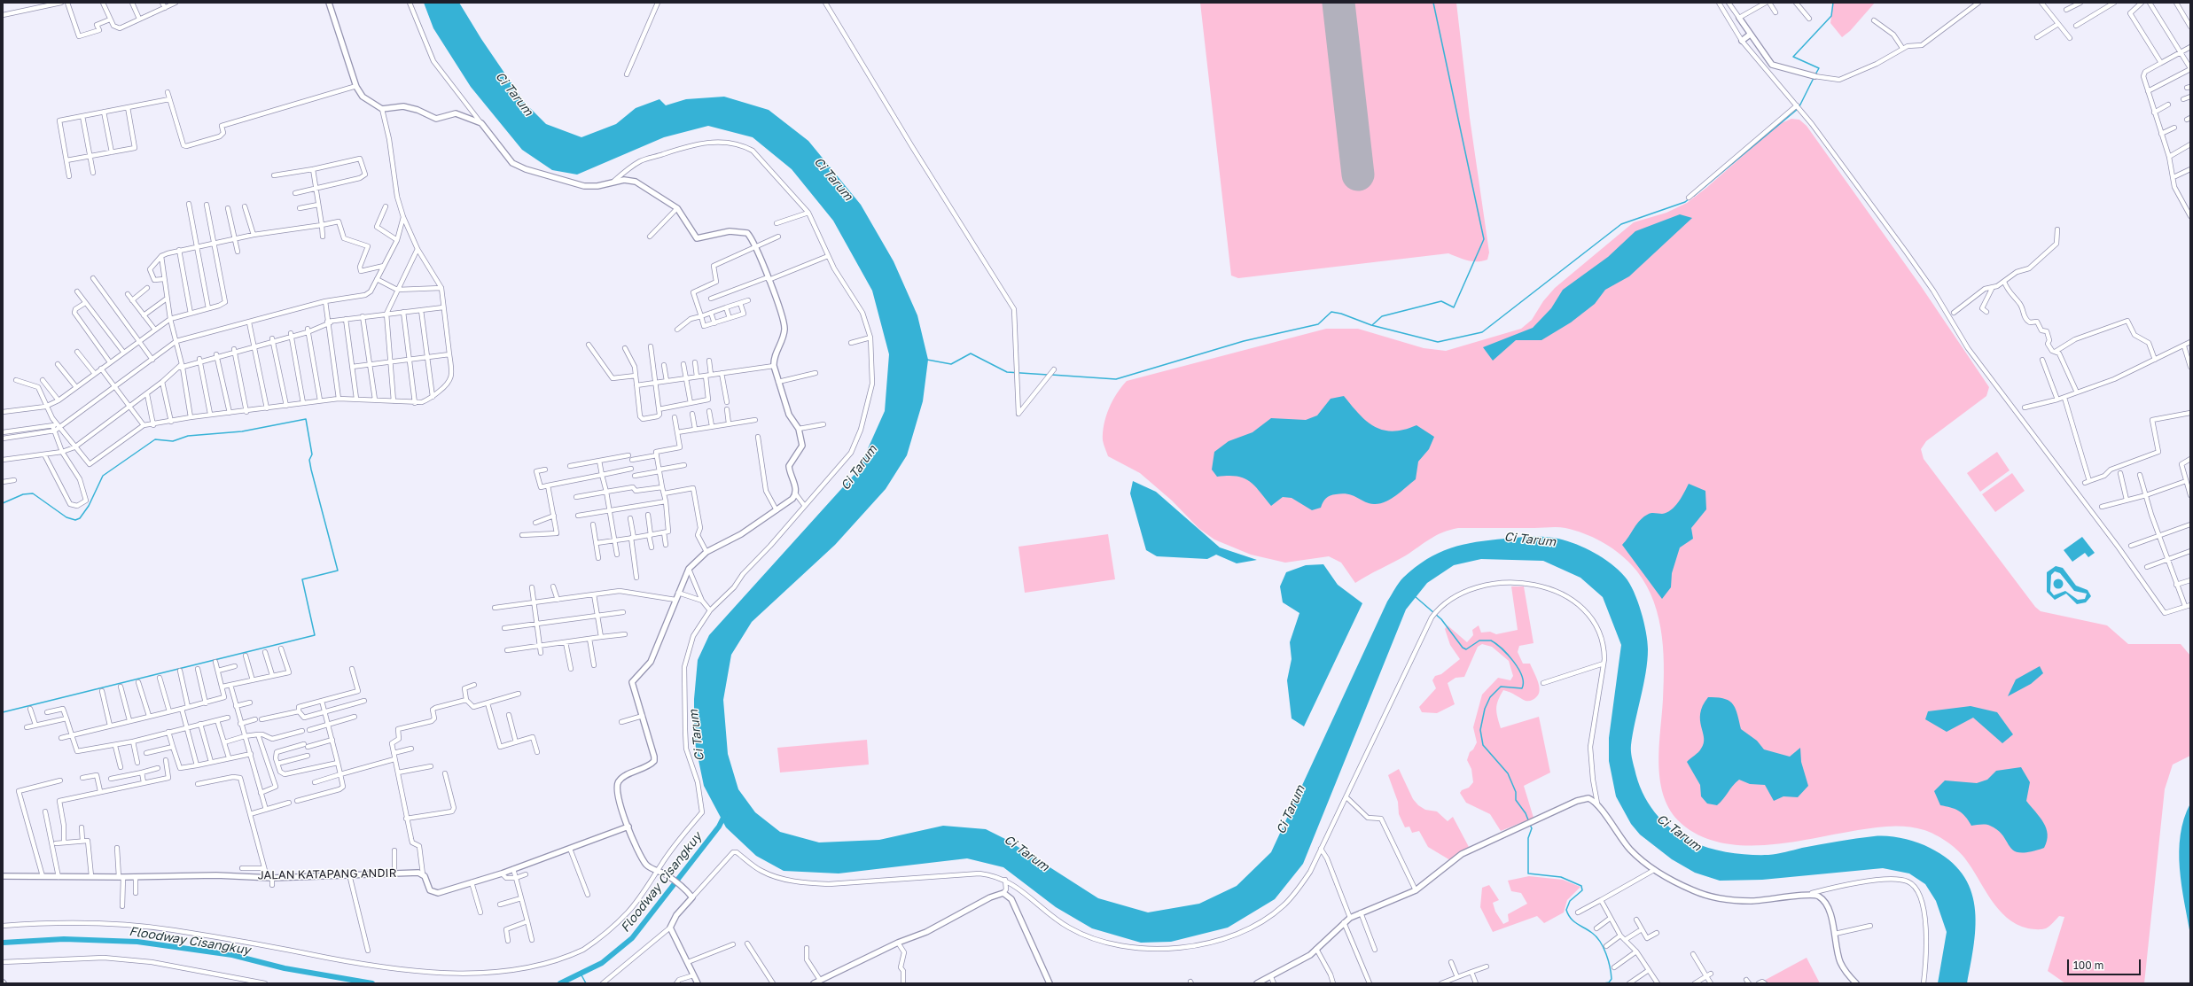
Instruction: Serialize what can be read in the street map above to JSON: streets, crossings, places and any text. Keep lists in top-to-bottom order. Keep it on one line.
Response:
{"streets":{"street":["JALAN KATAPANG ANDIR"]},"water":["Ci Tarum","Floodway Cisangkuy"],"scale_bar":"100 m"}
